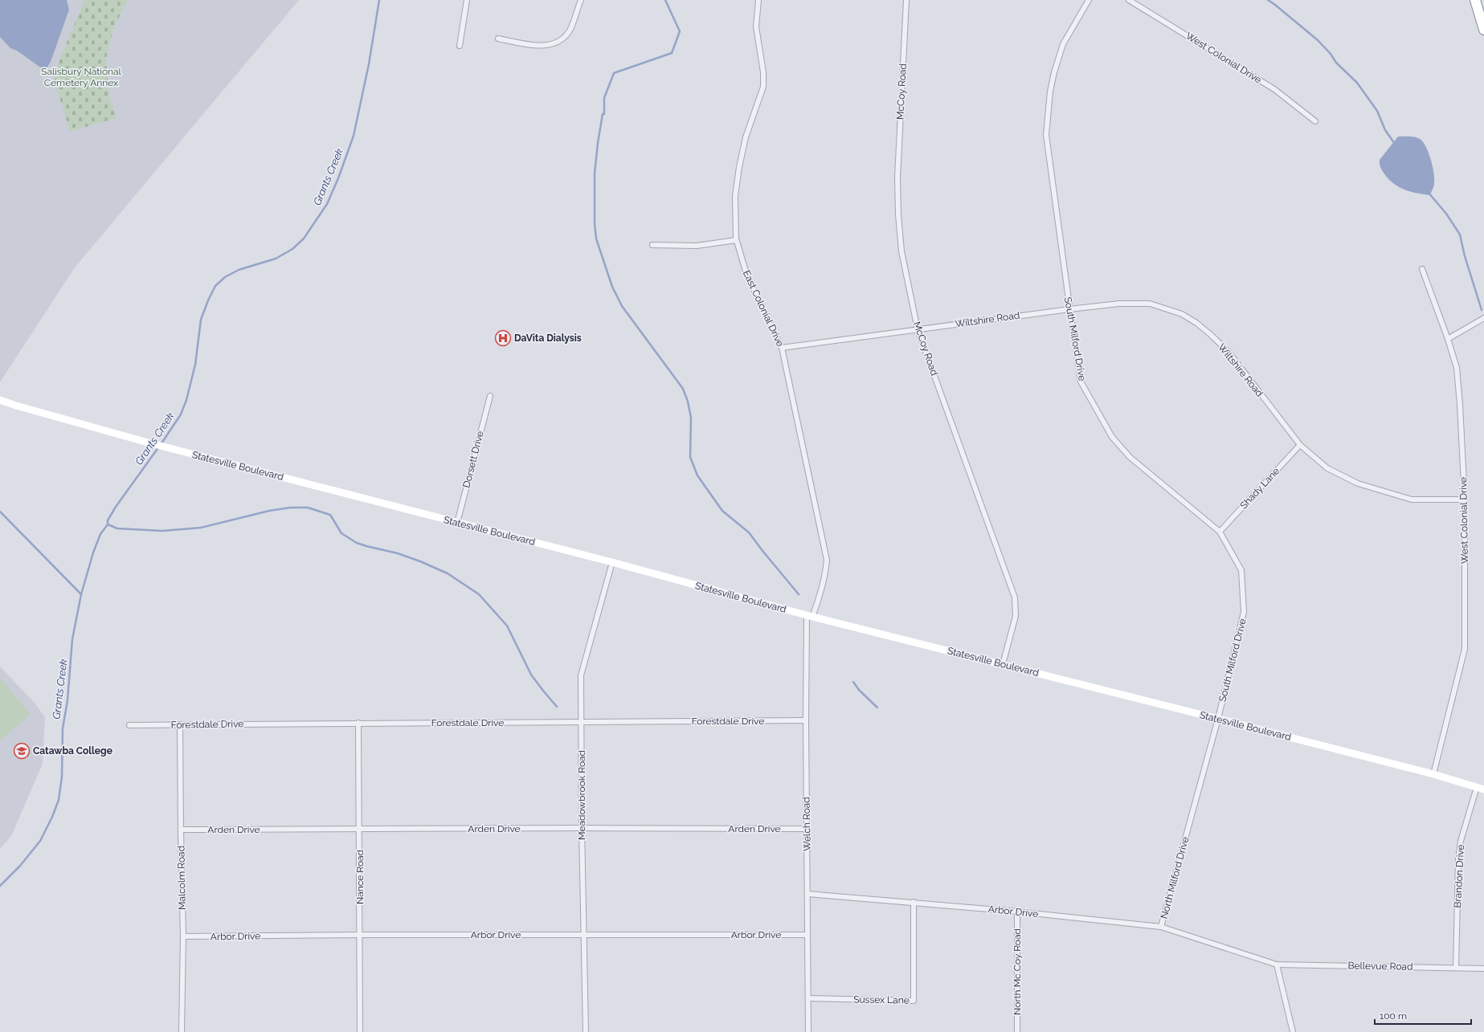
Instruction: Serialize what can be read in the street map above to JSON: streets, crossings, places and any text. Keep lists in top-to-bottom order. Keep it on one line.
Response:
{"streets":{"main road":["Statesville Boulevard"],"street":["West Colonial Drive","McCoy Road","East Colonial Drive","Wiltshire Road","South Milford Drive","Dorsett Drive","Shady Lane","Forestdale Drive","Meadowbrook Road","Welch Road","Arden Drive","Brandon Drive","Nance Road","Malcolm Road","North Milford Drive","Arbor Drive","Bellevue Road","North Mc Coy Road","Sussex Lane"]},"crossings":[["West Colonial Drive","Wiltshire Road"],["West Colonial Drive","Statesville Boulevard"],["McCoy Road","Wiltshire Road"],["McCoy Road","Statesville Boulevard"],["East Colonial Drive","Wiltshire Road"],["East Colonial Drive","Statesville Boulevard"],["East Colonial Drive","Welch Road"],["Wiltshire Road","South Milford Drive"],["Wiltshire Road","Shady Lane"],["South Milford Drive","Statesville Boulevard"],["South Milford Drive","Shady Lane"],["South Milford Drive","North Milford Drive"],["Dorsett Drive","Statesville Boulevard"],["Statesville Boulevard","Meadowbrook Road"],["Statesville Boulevard","Welch Road"],["Statesville Boulevard","Brandon Drive"],["Statesville Boulevard","North Milford Drive"],["Forestdale Drive","Meadowbrook Road"],["Forestdale Drive","Welch Road"],["Forestdale Drive","Nance Road"],["Forestdale Drive","Malcolm Road"],["Meadowbrook Road","Arden Drive"],["Meadowbrook Road","Arbor Drive"],["Welch Road","Arden Drive"],["Welch Road","Arbor Drive"],["Welch Road","Sussex Lane"],["Arden Drive","Nance Road"],["Arden Drive","Malcolm Road"],["Brandon Drive","Bellevue Road"],["Nance Road","Arbor Drive"],["Malcolm Road","Arbor Drive"],["North Milford Drive","Arbor Drive"],["North Milford Drive","Bellevue Road"],["Arbor Drive","North Mc Coy Road"],["Arbor Drive","Sussex Lane"]],"water":["Grants Creek"],"parks":["Salisbury National Cemetery Annex"],"places":{"hospital":["DaVita Dialysis"],"school or university":["Catawba College"]},"scale_bar":"100 m"}
